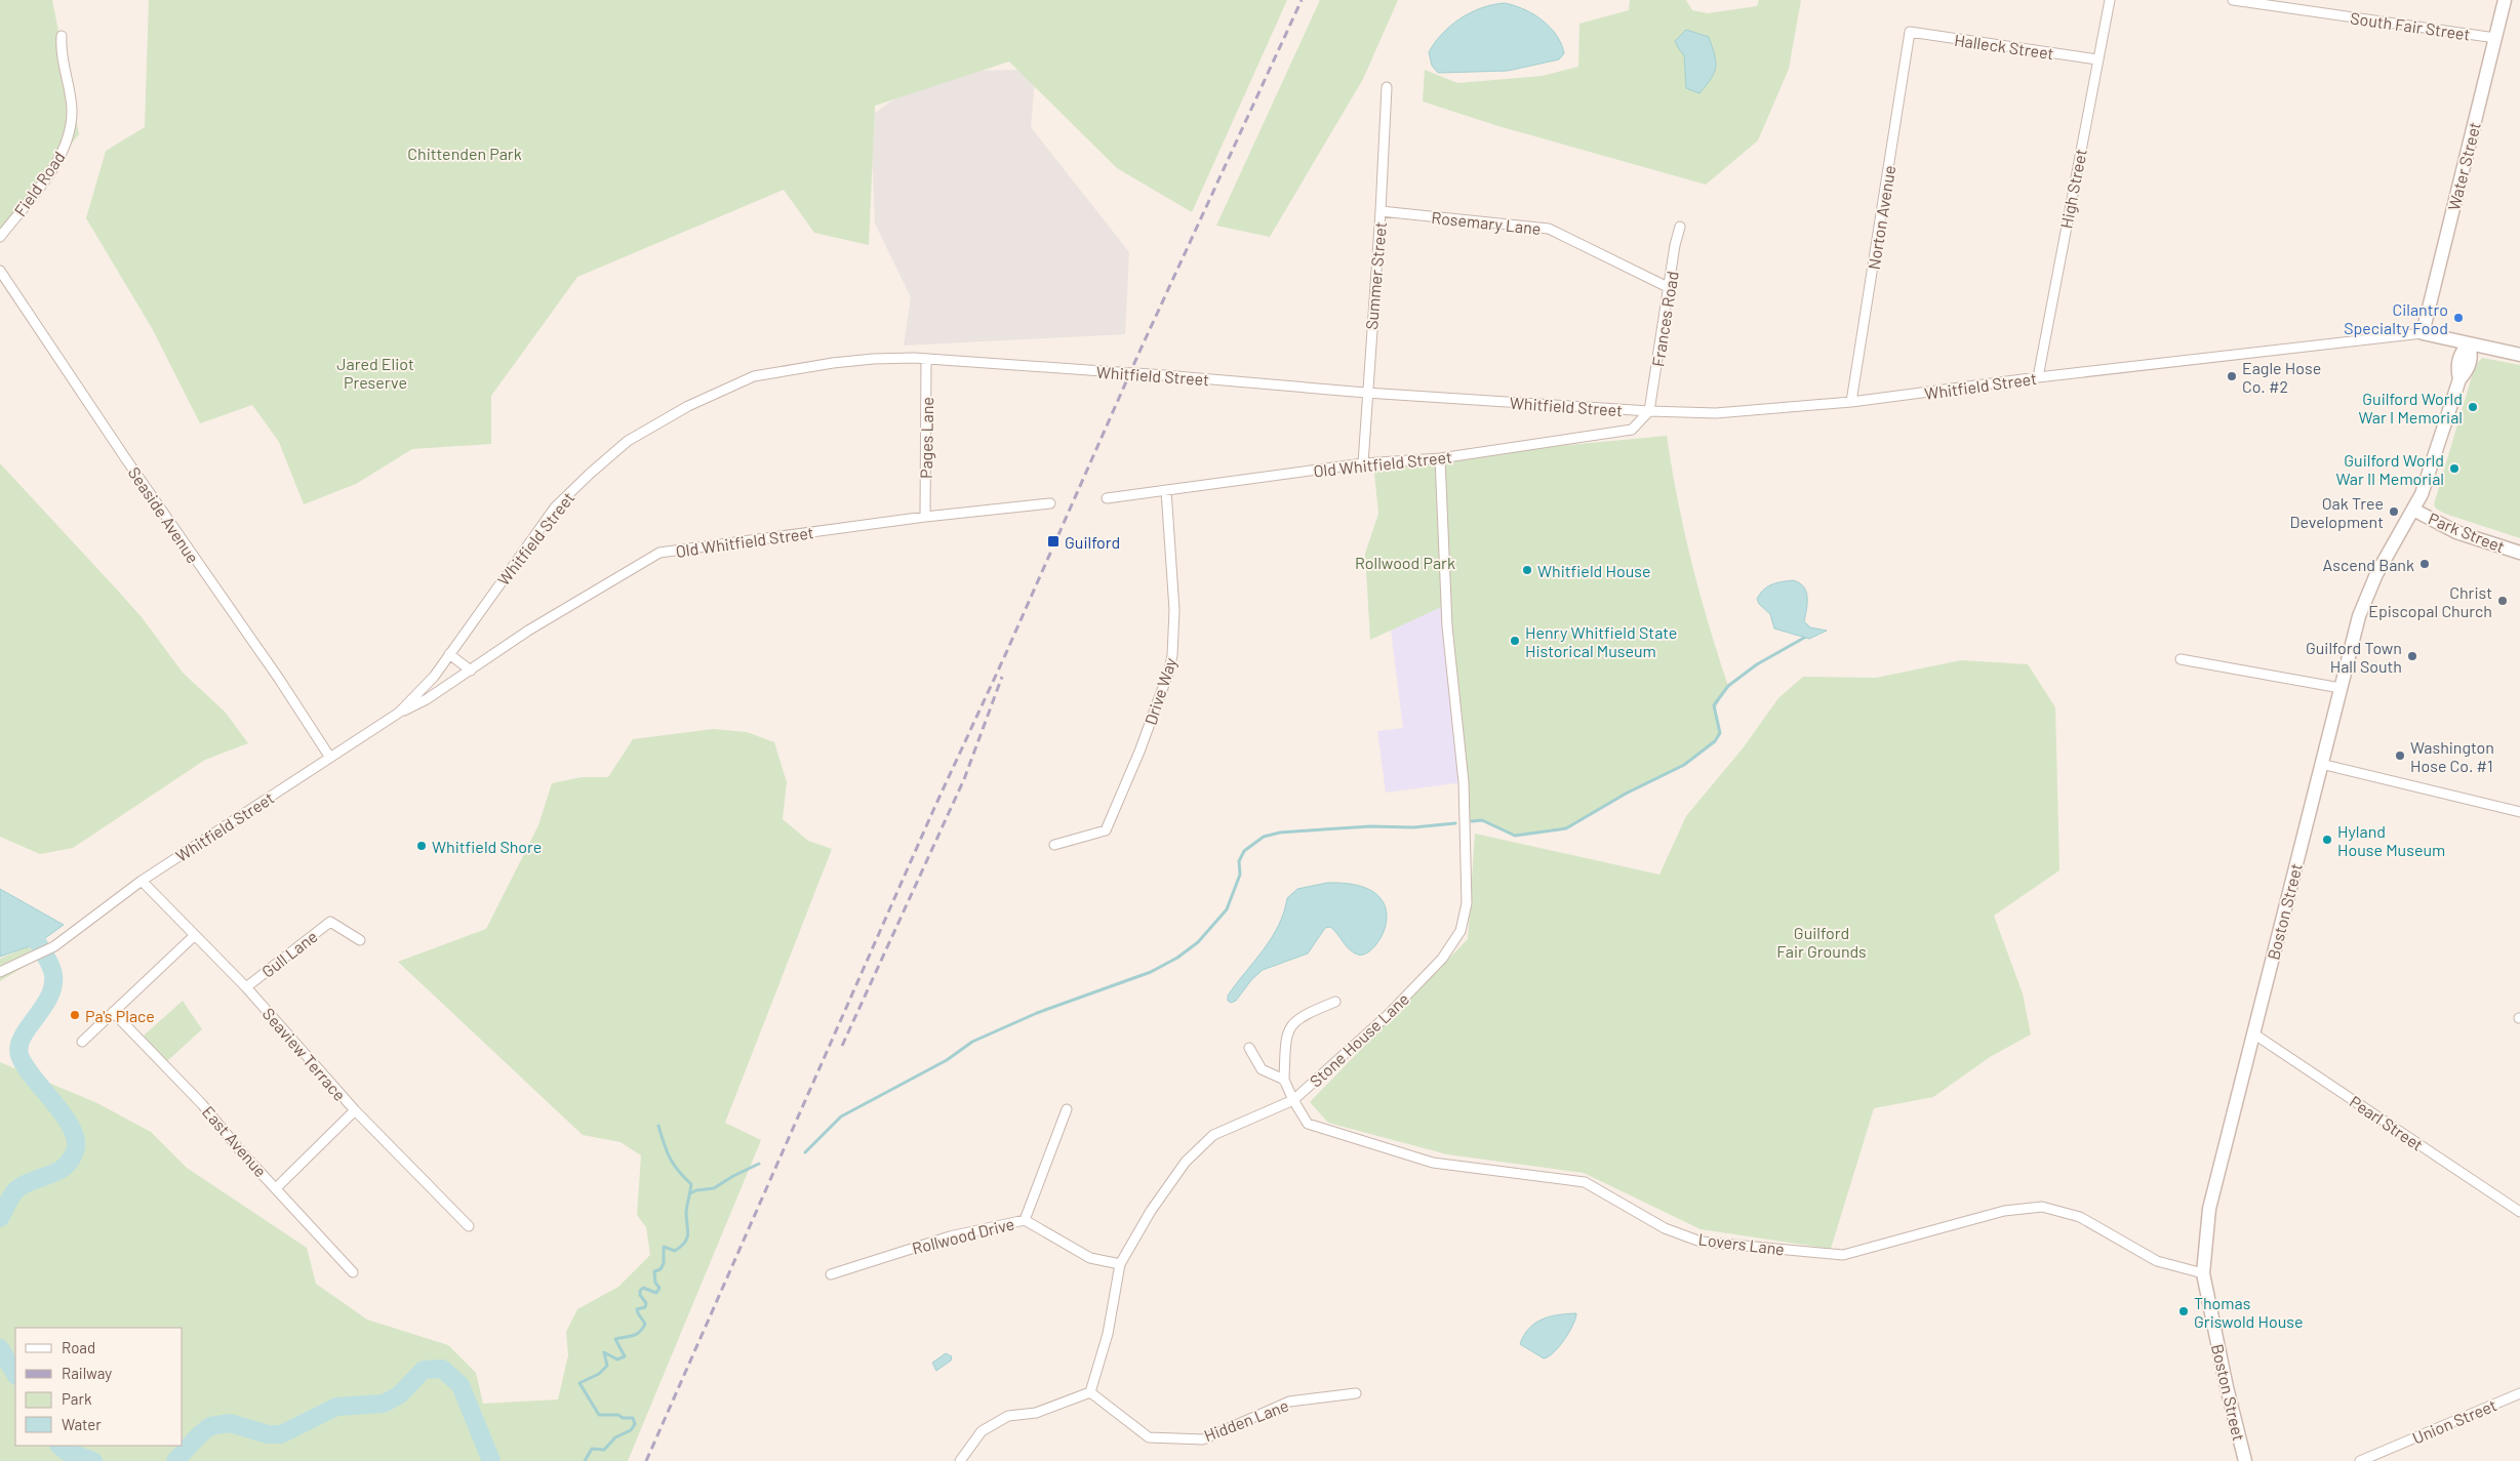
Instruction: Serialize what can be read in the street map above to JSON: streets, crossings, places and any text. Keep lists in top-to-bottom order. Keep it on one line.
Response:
{"streets":{"main road":["Water Street","Whitfield Street","Park Street","Boston Street"],"street":["South Fair Street","Halleck Street","Field Road","High Street","Norton Avenue","Rosemary Lane","Summer Street","Frances Road","Pages Lane","Old Whitfield Street","Seaside Avenue","Drive Way","Gull Lane","Stone House Lane","Seaview Terrace","Pearl Street","East Avenue","Rollwood Drive","Lovers Lane","Hidden Lane","Union Street"]},"crossings":[["South Fair Street","Water Street"],["Halleck Street","High Street"],["Halleck Street","Norton Avenue"],["Water Street","Whitfield Street"],["High Street","Whitfield Street"],["Norton Avenue","Whitfield Street"],["Rosemary Lane","Summer Street"],["Rosemary Lane","Frances Road"],["Summer Street","Whitfield Street"],["Summer Street","Old Whitfield Street"],["Frances Road","Whitfield Street"],["Frances Road","Old Whitfield Street"],["Whitfield Street","Pages Lane"],["Whitfield Street","Old Whitfield Street"],["Whitfield Street","Seaside Avenue"],["Whitfield Street","Boston Street"],["Whitfield Street","Seaview Terrace"],["Pages Lane","Old Whitfield Street"],["Old Whitfield Street","Drive Way"],["Old Whitfield Street","Stone House Lane"],["Park Street","Boston Street"],["Boston Street","Pearl Street"],["Boston Street","Lovers Lane"],["Gull Lane","Seaview Terrace"],["Stone House Lane","Rollwood Drive"],["Stone House Lane","Lovers Lane"],["Stone House Lane","Hidden Lane"]],"parks":["Chittenden Park","Jared Eliot Preserve","Rollwood Park","Guilford Fair Grounds"],"places":{"other":["Cilantro Specialty Food","Eagle Hose Co. #2","Guilford World War I Memorial","Guilford World War II Memorial","Oak Tree Development","Ascend Bank","Whitfield House","Christ Episcopal Church","Henry Whitfield State Historical Museum","Guilford Town Hall South","Washington Hose Co. #1","Hyland House Museum","Whitfield Shore","Pa's Place","Thomas Griswold House"],"transit":["Guilford"]},"legend":["Road","Railway","Park","Water"]}
